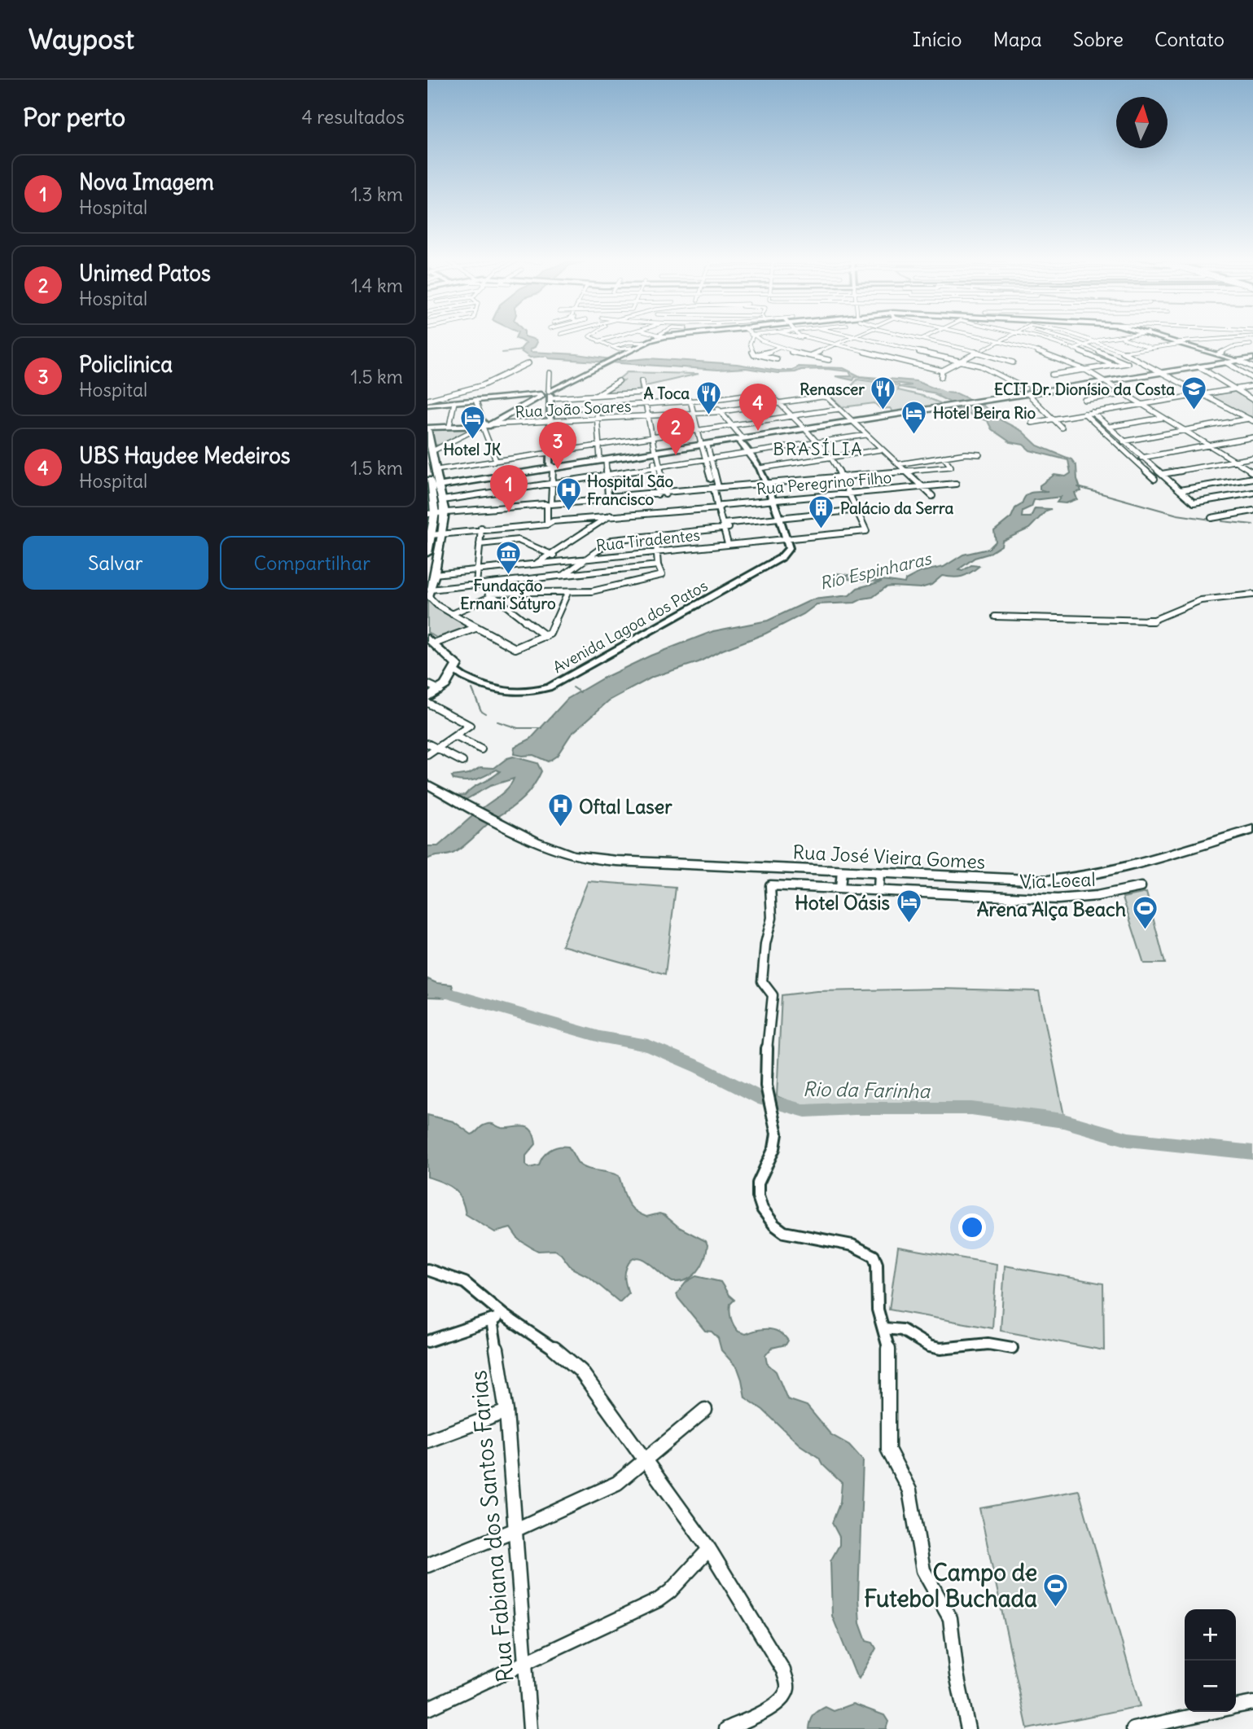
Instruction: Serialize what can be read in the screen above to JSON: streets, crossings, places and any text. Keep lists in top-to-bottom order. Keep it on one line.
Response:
{"streets":{"main road":["Rua José Vieira Gomes"],"street":["Rua João Soares","Rua Peregrino Filho","Rua Tiradentes","Avenida Lagoa dos Patos","Via Local","Rua Fabiana dos Santos Farias"]},"crossings":[["Rua Tiradentes","Avenida Lagoa dos Patos"]],"districts":["BRASÍLIA"],"water":["Rio Espinharas","Rio da Farinha"],"places":{"restaurant":["Renascer","A Toca"],"school or university":["ECIT Dr. Dionísio da Costa"],"hotel":["Hotel Beira Rio","Hotel JK","Hotel Oásis"],"hospital":["Hospital São Francisco","Oftal Laser"],"building":["Palácio da Serra"],"museum":["Fundação Ernani Sátyro"],"sports":["Arena Alça Beach","Campo de Futebol Buchada"]},"north":"top","page":{"header":"Waypost","nav":["Início","Mapa","Sobre","Contato"],"heading":["Por perto","4 resultados"],"list":[{"mark":"1","name":"Nova Imagem","note":"Hospital","value":"1.3 km"},{"mark":"2","name":"Unimed Patos","note":"Hospital","value":"1.4 km"},{"mark":"3","name":"Policlinica","note":"Hospital","value":"1.5 km"},{"mark":"4","name":"UBS Haydee Medeiros","note":"Hospital","value":"1.5 km"}],"pins":["4","2","3","1"],"buttons":["Salvar","Compartilhar"],"map_buttons":["+","−"]}}
